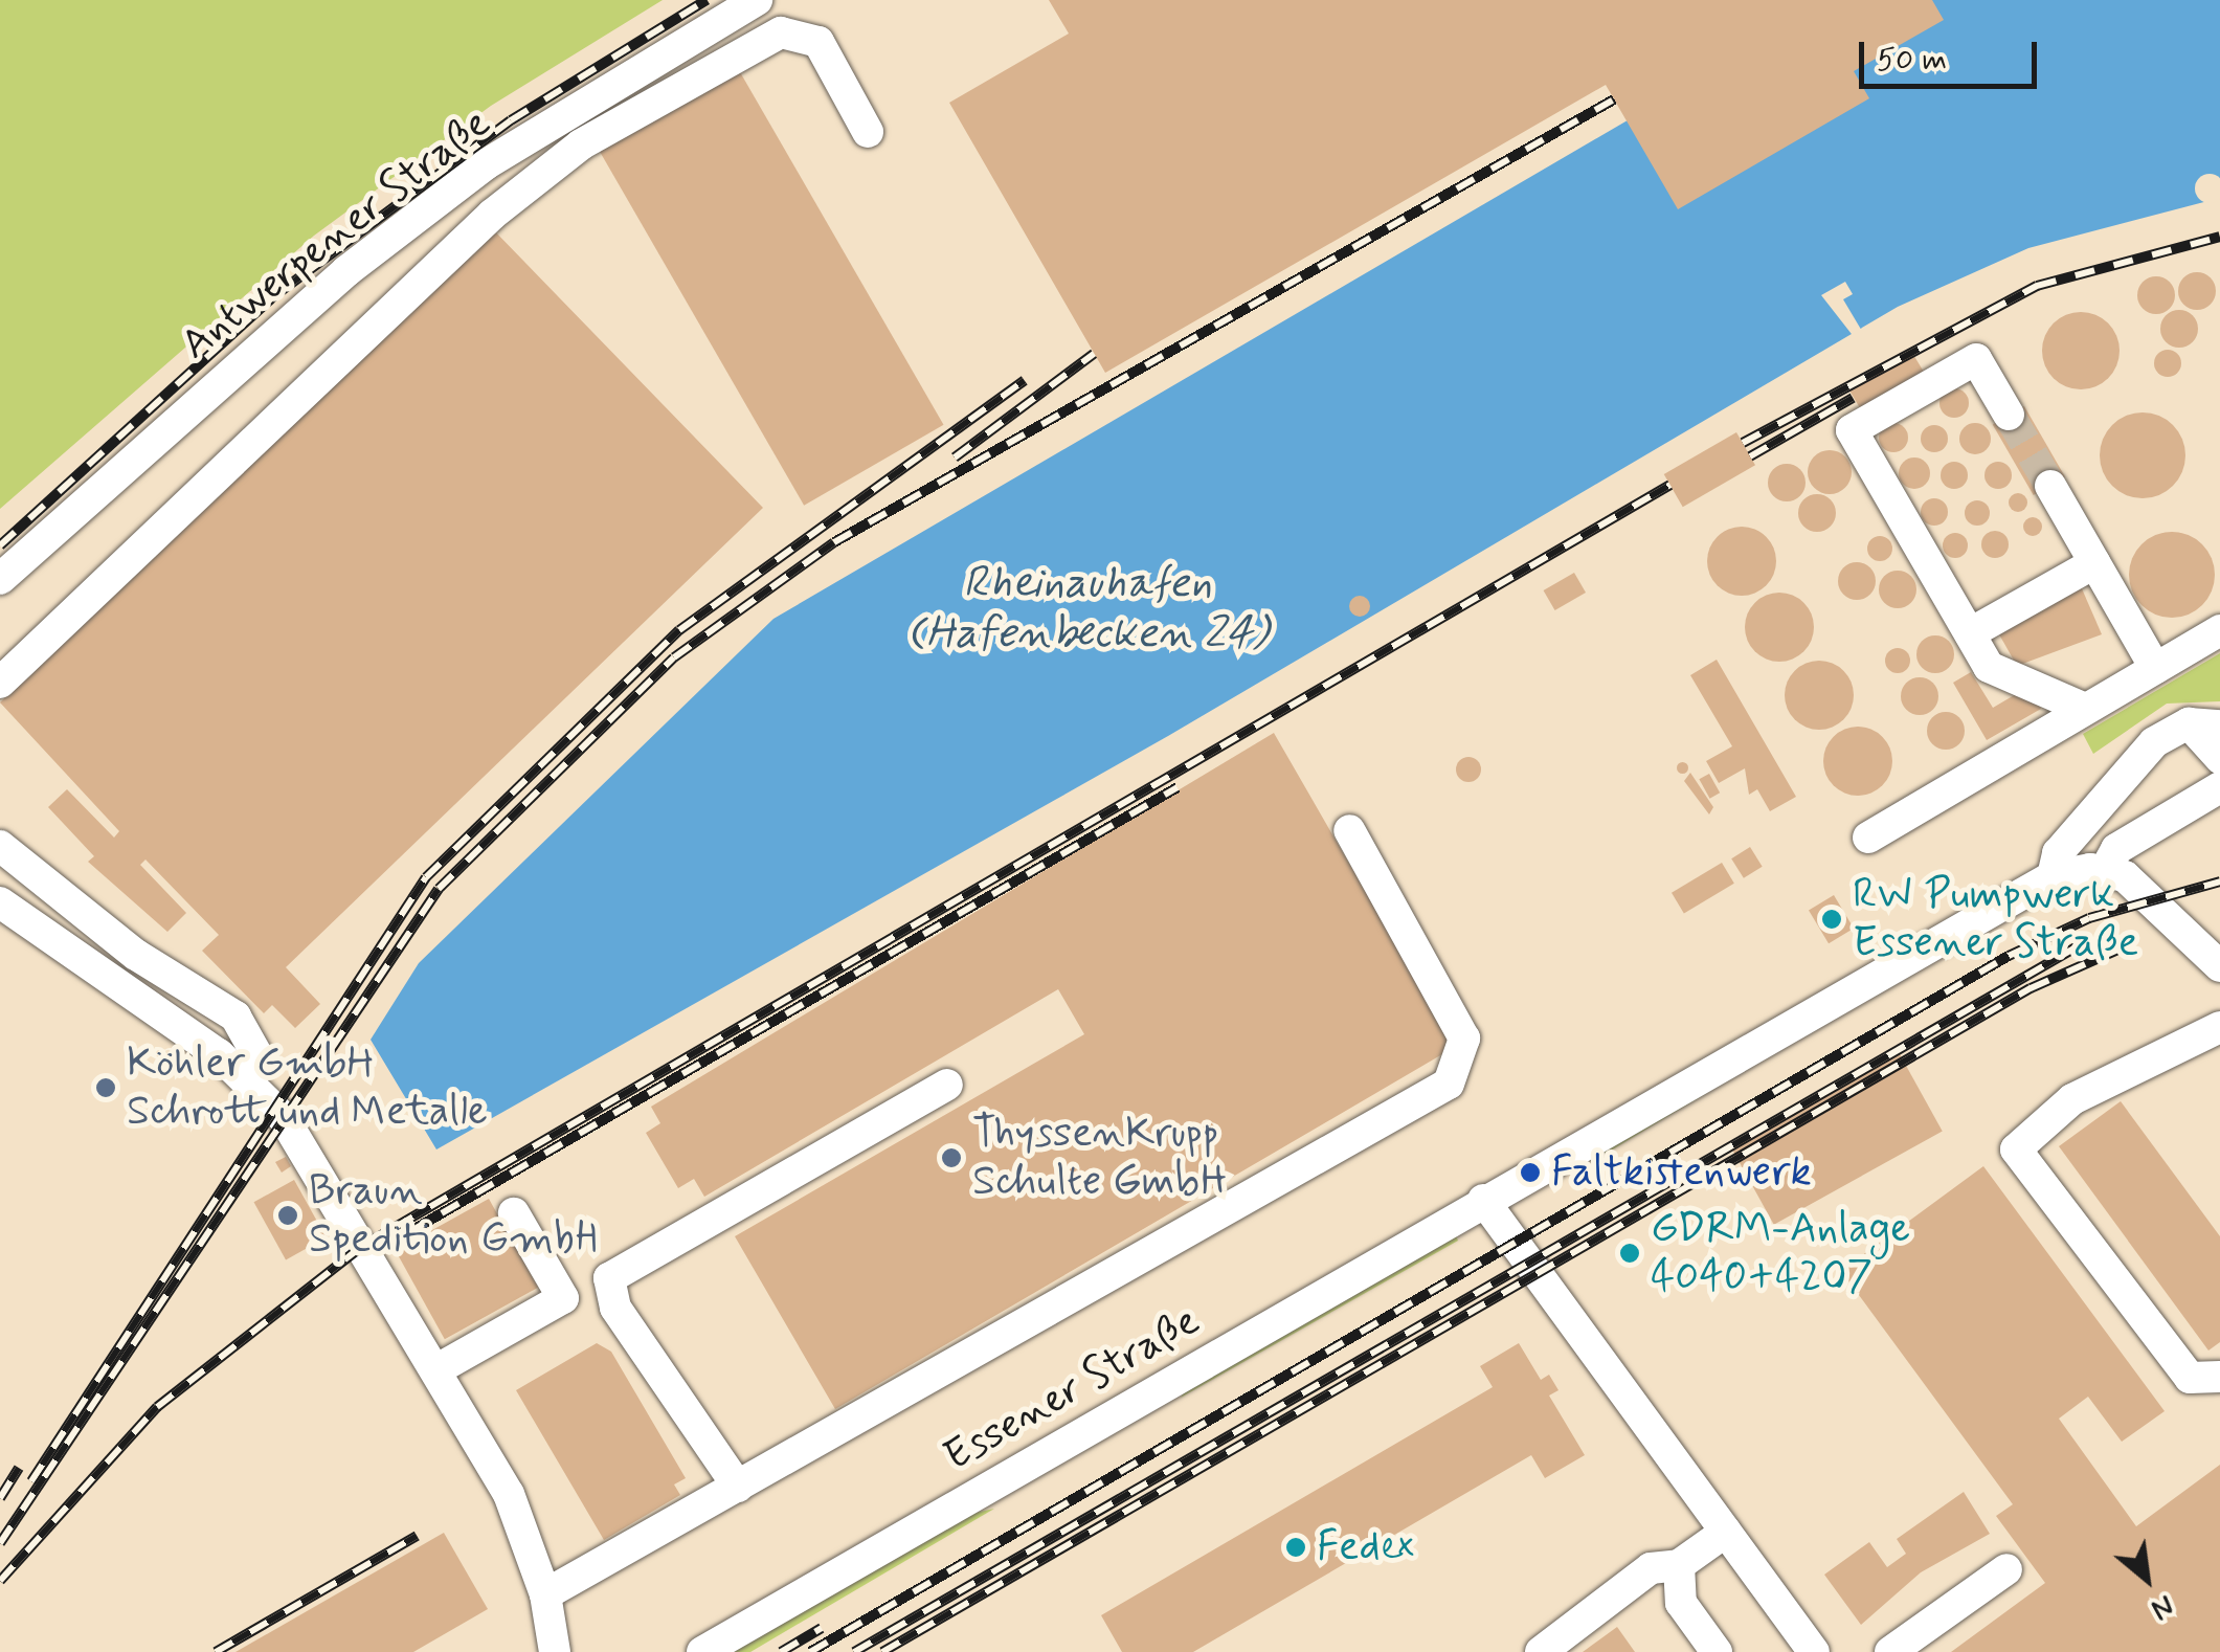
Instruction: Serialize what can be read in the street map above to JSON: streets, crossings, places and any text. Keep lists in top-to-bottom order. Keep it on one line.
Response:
{"streets":{"street":["Antwerpener Straße","Essener Straße"]},"water":["Rheinauhafen (Hafenbecken 24)"],"places":["RW Pumpwerk Essener Straße","Köhler GmbH Schrott und Metalle","ThyssenKrupp Schulte GmbH","Faltkistenwerk","Braun Spedition GmbH","GDRM-Anlage 4040+4207","Fedex"],"scale_bar":"50 m","north":"bottom right"}
